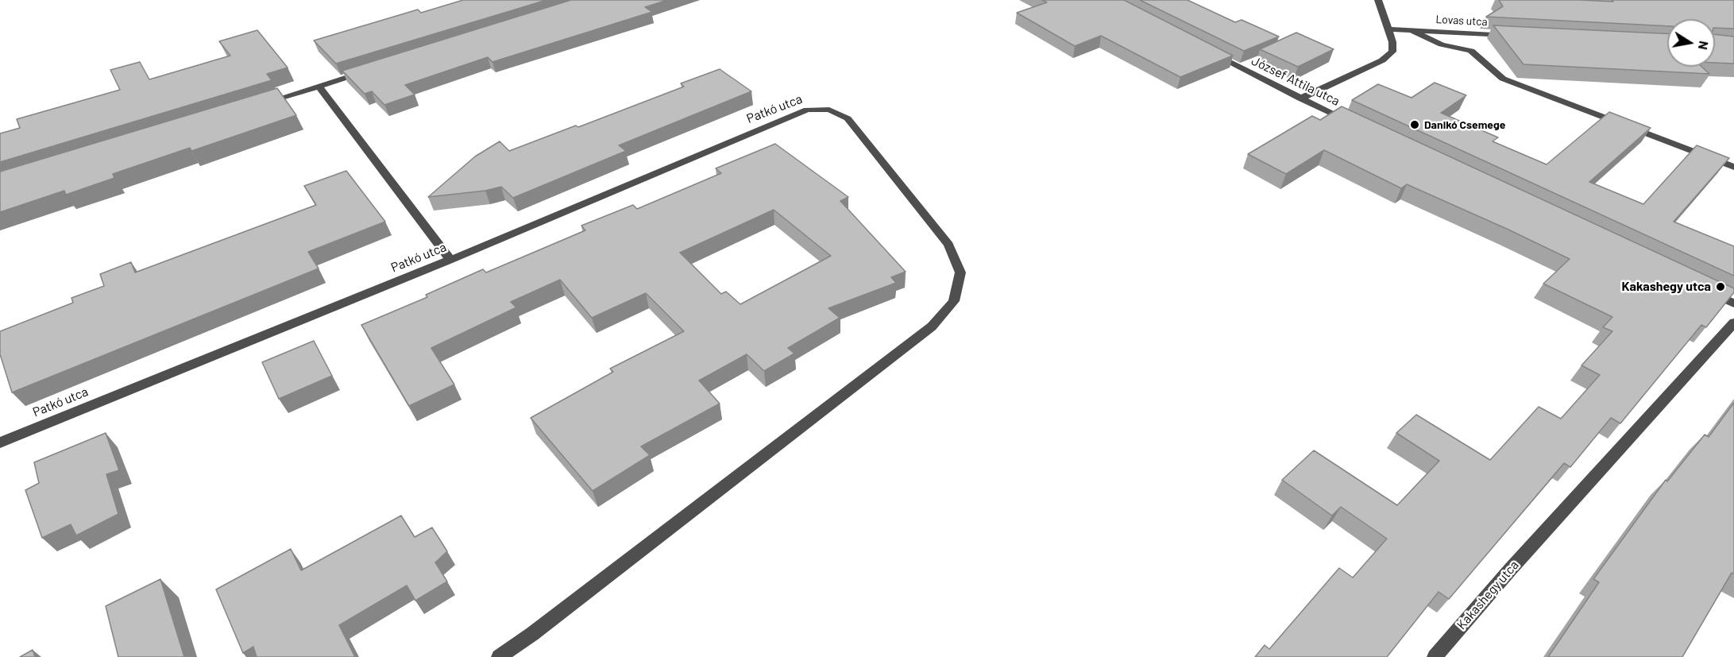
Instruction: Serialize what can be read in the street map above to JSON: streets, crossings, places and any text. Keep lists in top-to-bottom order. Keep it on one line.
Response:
{"streets":{"street":["Lovas utca","József Attila utca","Patkó utca","Kakashegy utca"]},"places":["Danikó Csemege","Kakashegy utca"],"north":"right"}
